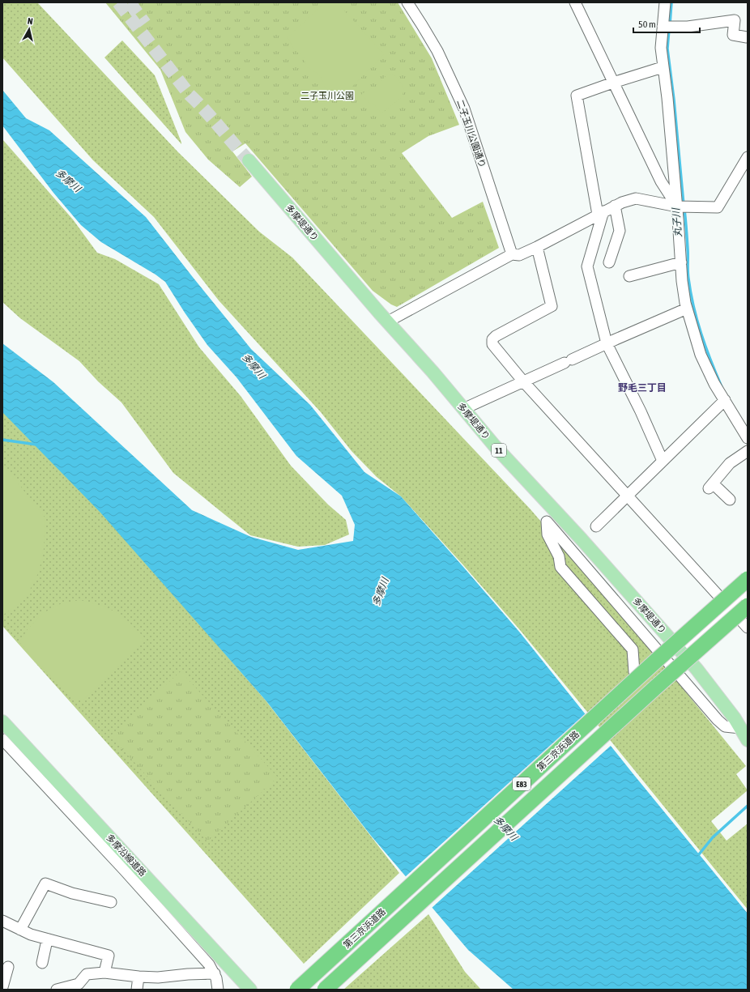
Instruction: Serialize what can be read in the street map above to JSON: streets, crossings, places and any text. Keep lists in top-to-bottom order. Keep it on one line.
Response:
{"streets":{"highway":["第三京浜道路","E83"],"main road":["多摩堤通り","11","多摩沿線道路"],"street":["二子玉川公園通り"]},"districts":["野毛三丁目"],"water":["多摩川","丸子川"],"parks":["二子玉川公園"],"scale_bar":"50 m","north":"top"}
